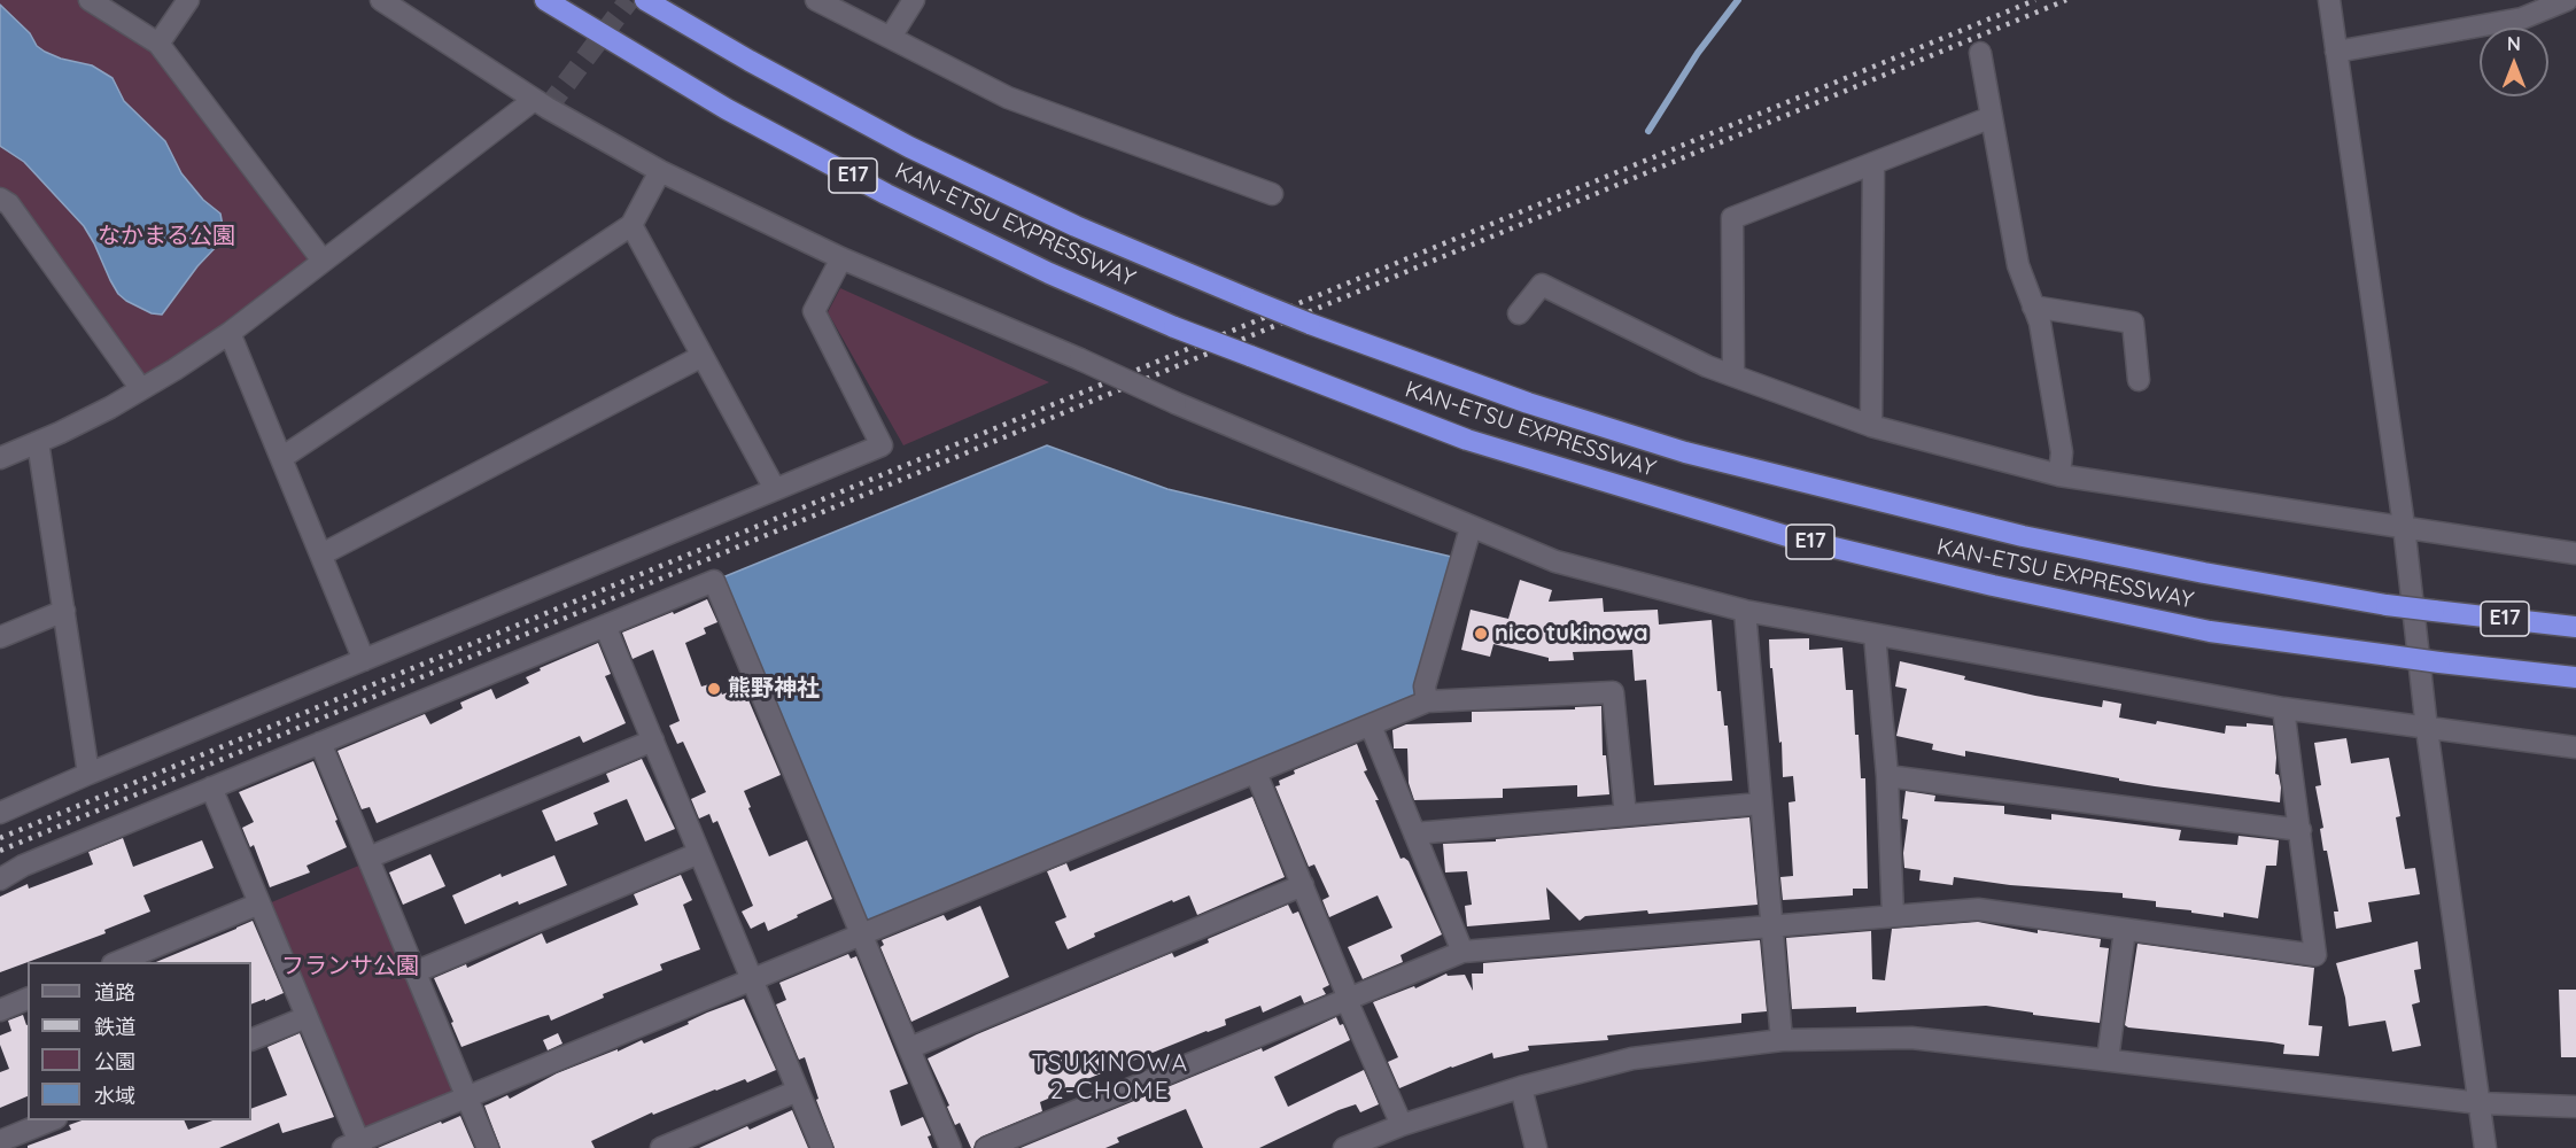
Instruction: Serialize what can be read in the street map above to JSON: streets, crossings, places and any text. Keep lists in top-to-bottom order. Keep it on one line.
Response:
{"streets":{"highway":["E17","KAN-ETSU EXPRESSWAY"]},"districts":["TSUKINOWA 2-CHOME"],"parks":["なかまる公園","フランサ公園"],"places":["nico tukinowa","熊野神社"],"legend":["道路","鉄道","公園","水域"],"north":"top"}
